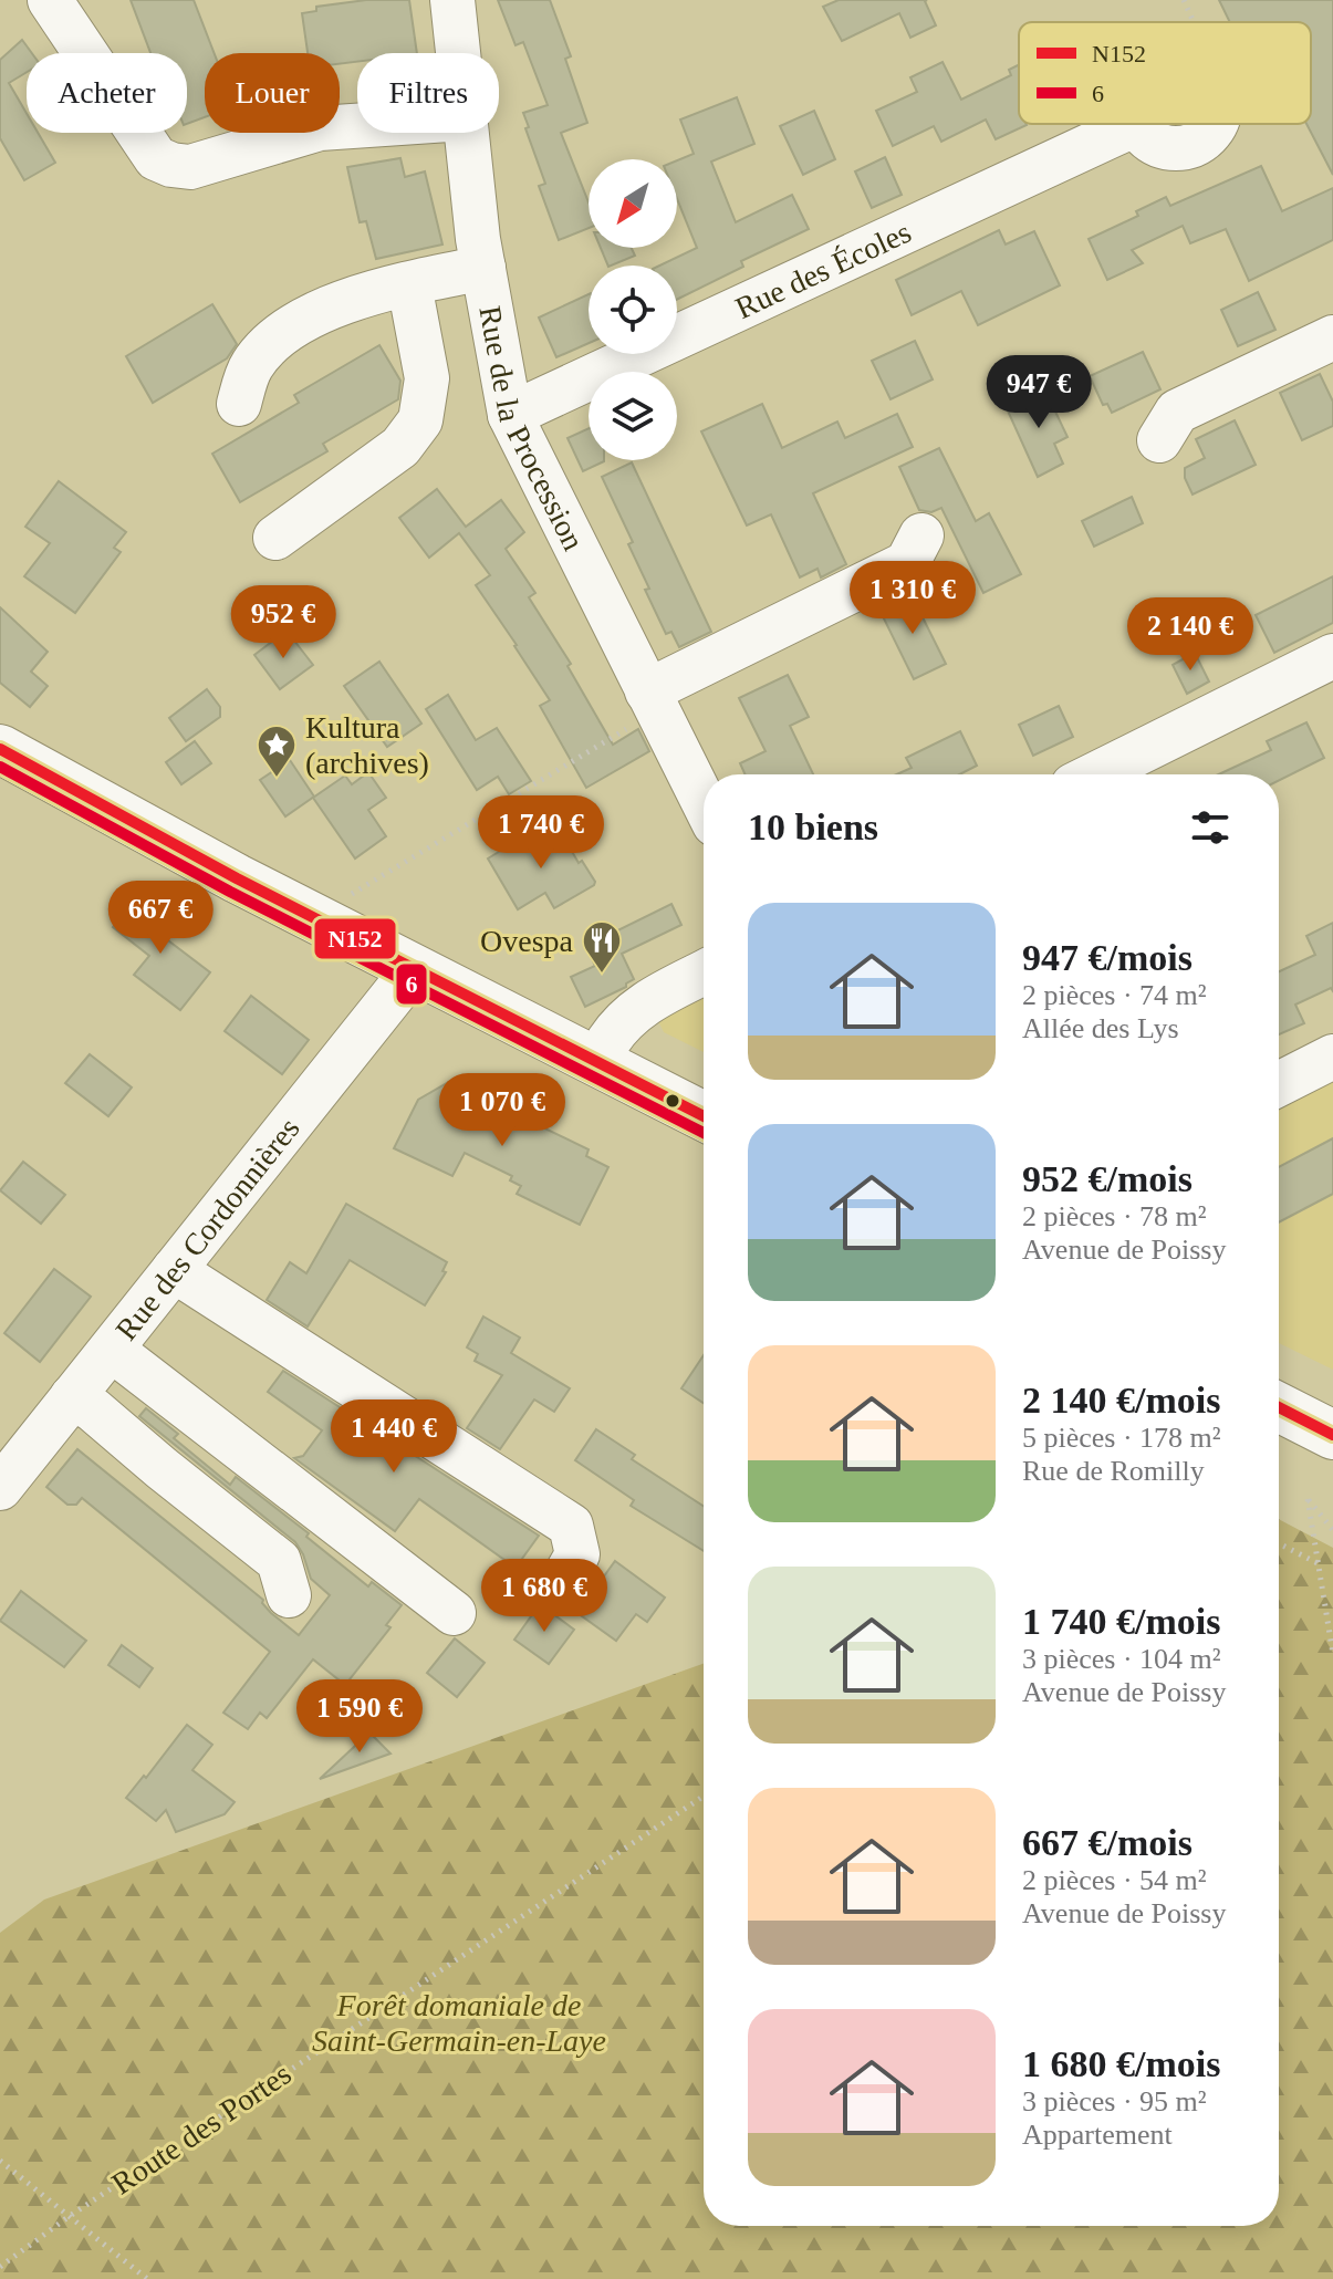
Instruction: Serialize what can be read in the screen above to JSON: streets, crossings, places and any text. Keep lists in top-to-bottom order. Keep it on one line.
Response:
{"streets":{"street":["Rue des Écoles","Rue de la Procession","Rue des Cordonnières"],"path":["Route des Portes"]},"crossings":[["Rue des Écoles","Rue de la Procession"]],"parks":["Forêt domaniale de Saint-Germain-en-Laye"],"places":{"place":["Kultura (archives)"],"restaurant":["Ovespa"]},"lines":["transit line N152","transit line 6"],"legend":["N152","6"],"north":"bottom left","page":{"chip":["Acheter","Louer","Filtres"],"price":["947 €","1 310 €","952 €","2 140 €","1 740 €","667 €","1 070 €","1 440 €","1 680 €","1 590 €"],"heading":"10 biens","list":[{"name":"947 €/mois","note":"2 pièces · 74 m² · Allée des Lys"},{"name":"952 €/mois","note":"2 pièces · 78 m² · Avenue de Poissy"},{"name":"2 140 €/mois","note":"5 pièces · 178 m² · Rue de Romilly"},{"name":"1 740 €/mois","note":"3 pièces · 104 m² · Avenue de Poissy"},{"name":"667 €/mois","note":"2 pièces · 54 m² · Avenue de Poissy"},{"name":"1 680 €/mois","note":"3 pièces · 95 m² · Appartement"}]}}
